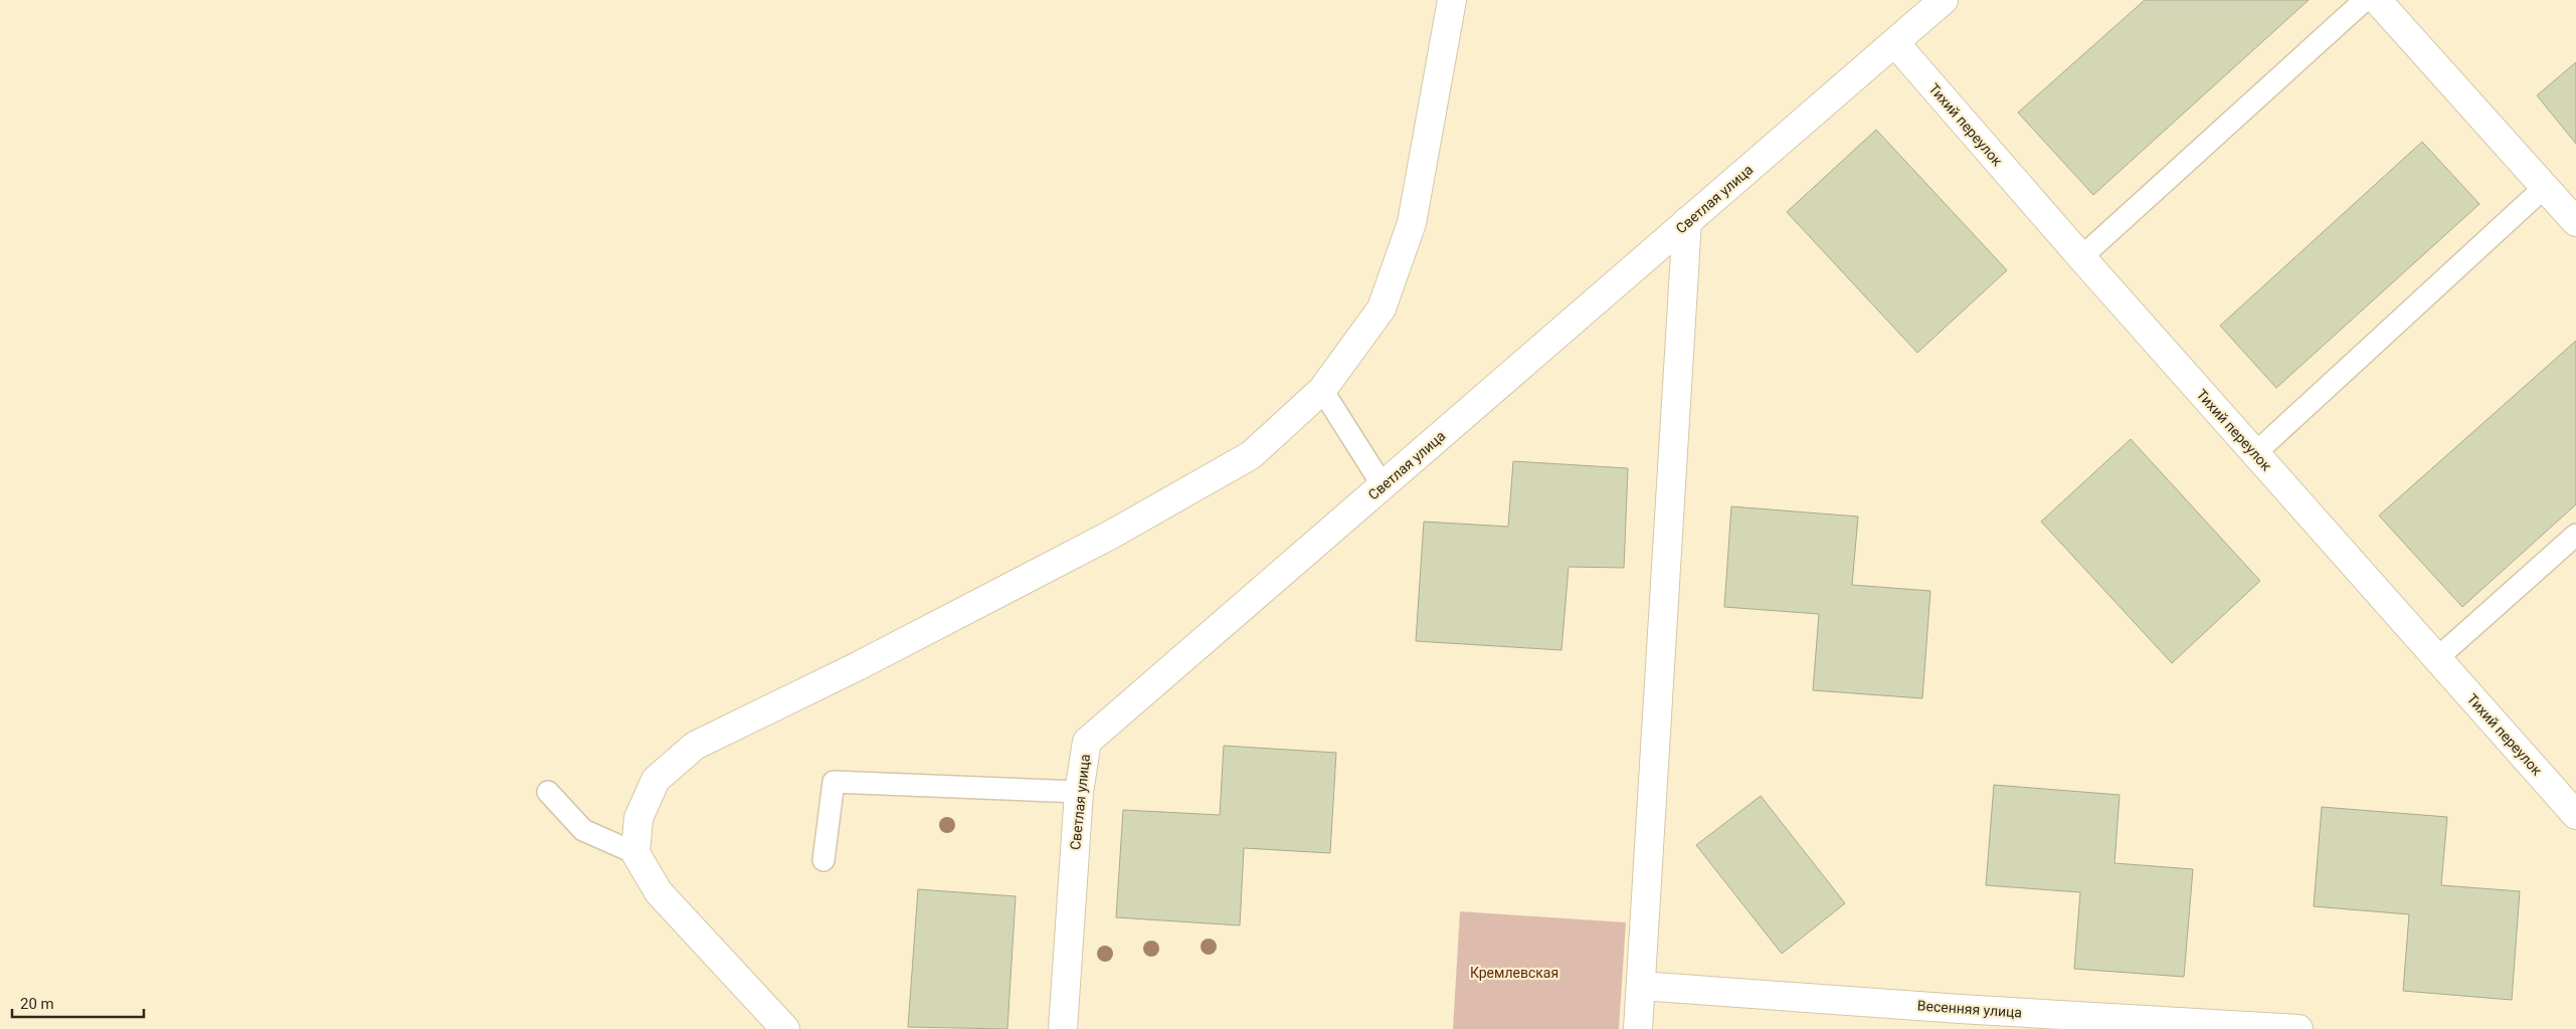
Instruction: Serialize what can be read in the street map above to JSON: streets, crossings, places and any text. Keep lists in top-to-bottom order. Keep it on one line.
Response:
{"streets":{"street":["Тихий переулок","Светлая улица","Весенняя улица"]},"crossings":[["Тихий переулок","Светлая улица"]],"parks":["Кремлевская"],"scale_bar":"20 m"}
